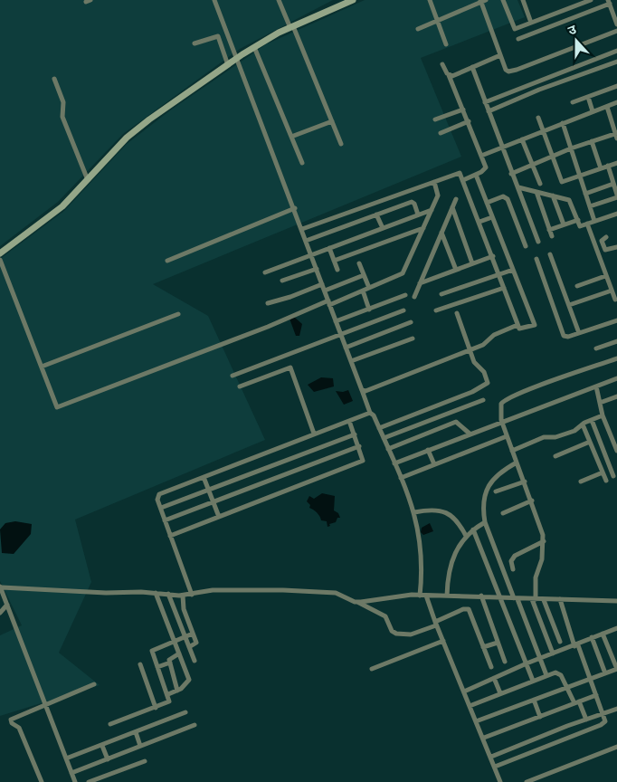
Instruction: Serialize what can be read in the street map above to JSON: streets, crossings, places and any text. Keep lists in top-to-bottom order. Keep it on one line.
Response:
{"north":"top"}
